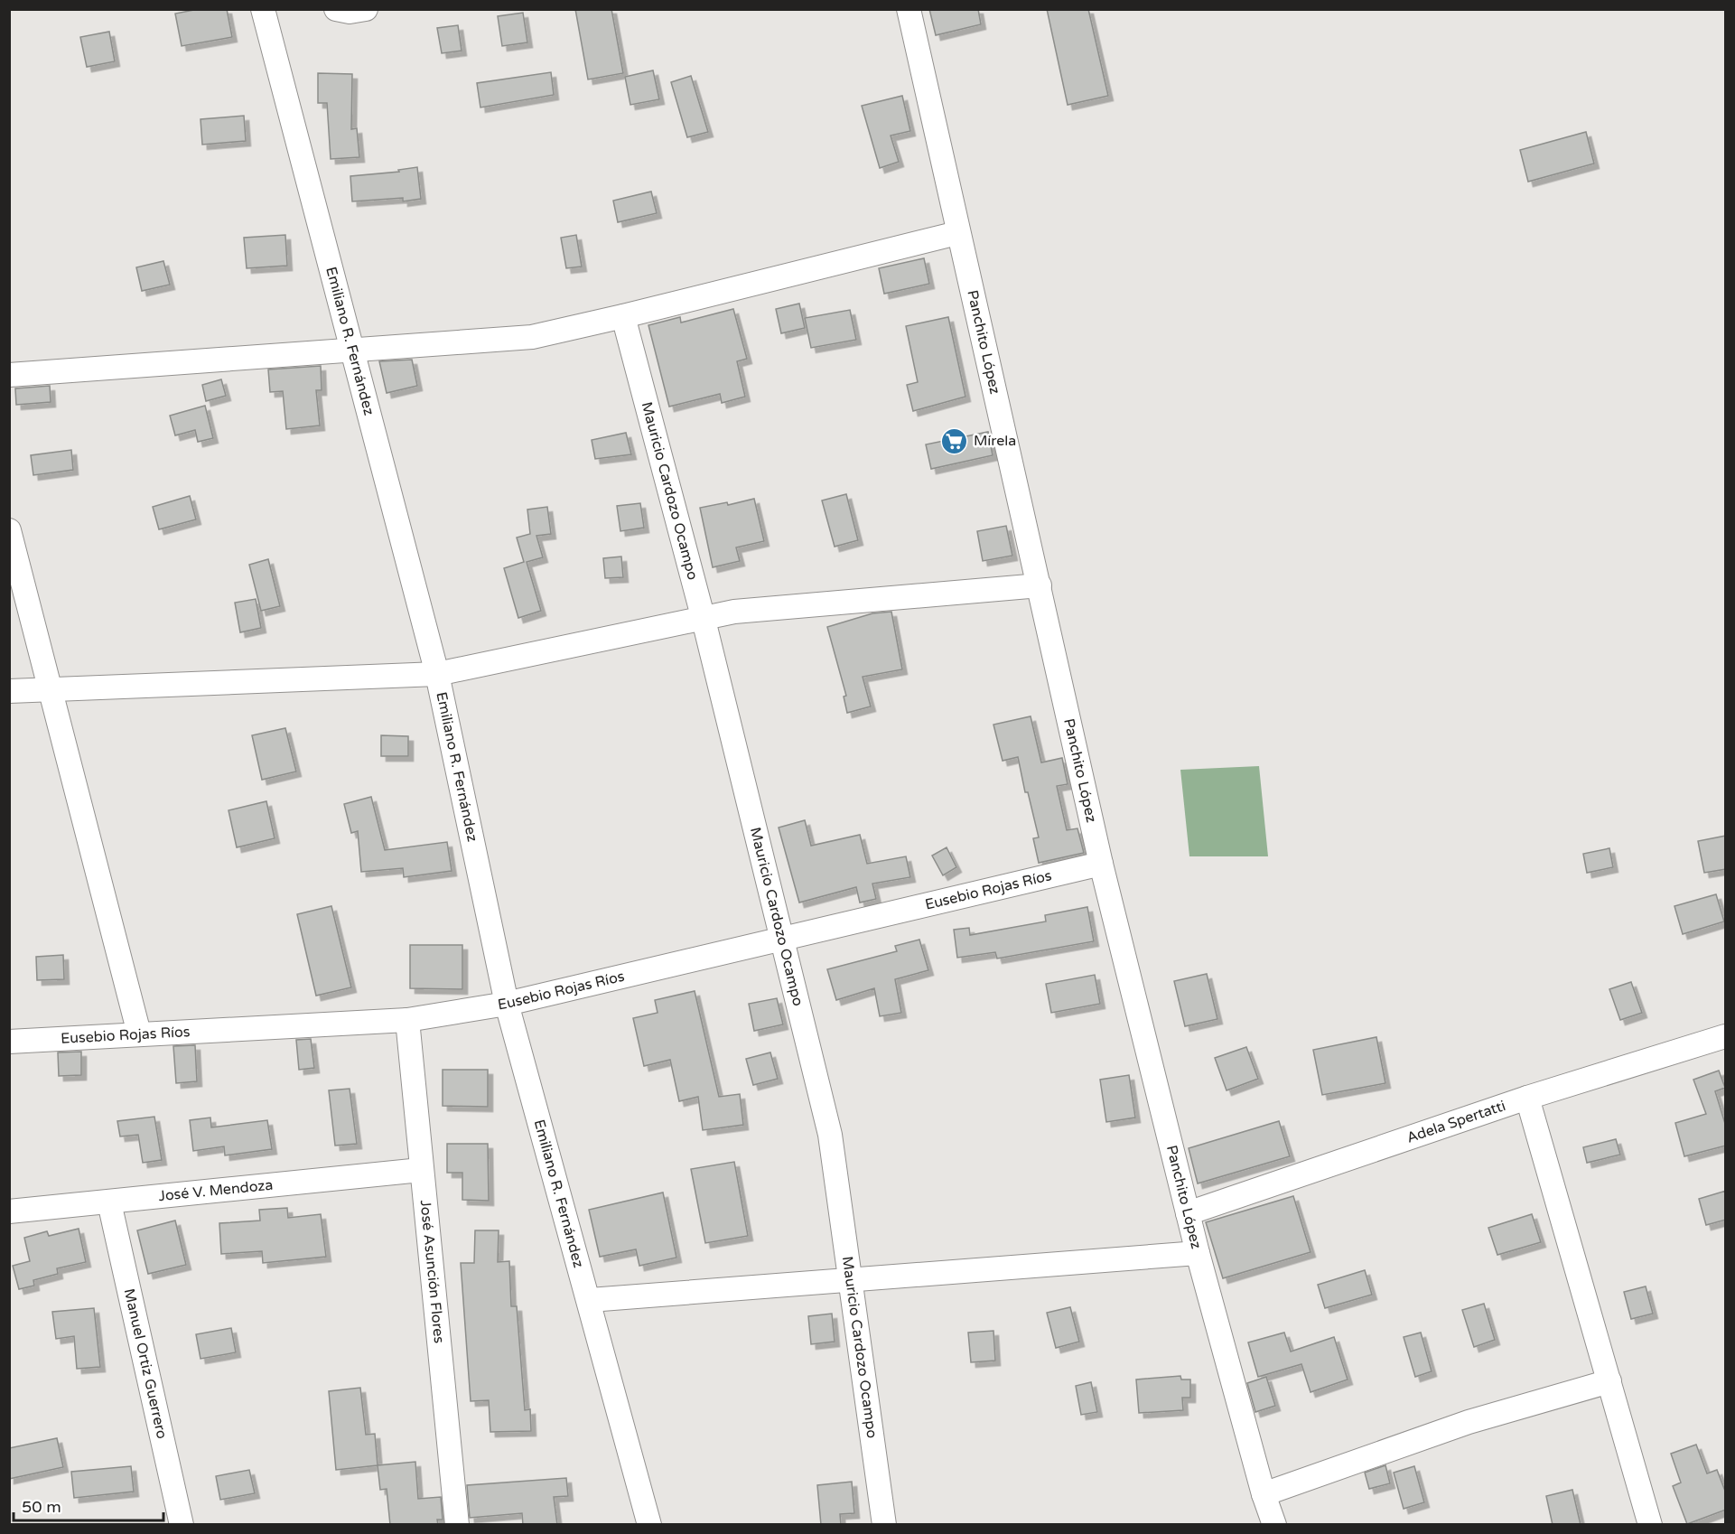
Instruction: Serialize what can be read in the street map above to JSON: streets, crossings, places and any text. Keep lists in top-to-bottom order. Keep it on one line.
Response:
{"streets":{"street":["Emiliano R. Fernández","Panchito López","Mauricio Cardozo Ocampo","Eusebio Rojas Ríos","Adela Spertatti","José V. Mendoza","José Asunción Flores","Manuel Ortiz Guerrero"]},"crossings":[["Emiliano R. Fernández","Eusebio Rojas Ríos"],["Panchito López","Eusebio Rojas Ríos"],["Panchito López","Adela Spertatti"],["Mauricio Cardozo Ocampo","Eusebio Rojas Ríos"],["Eusebio Rojas Ríos","José Asunción Flores"],["José V. Mendoza","José Asunción Flores"],["José V. Mendoza","Manuel Ortiz Guerrero"]],"places":{"supermarket":["Mírela"]},"scale_bar":"50 m"}
